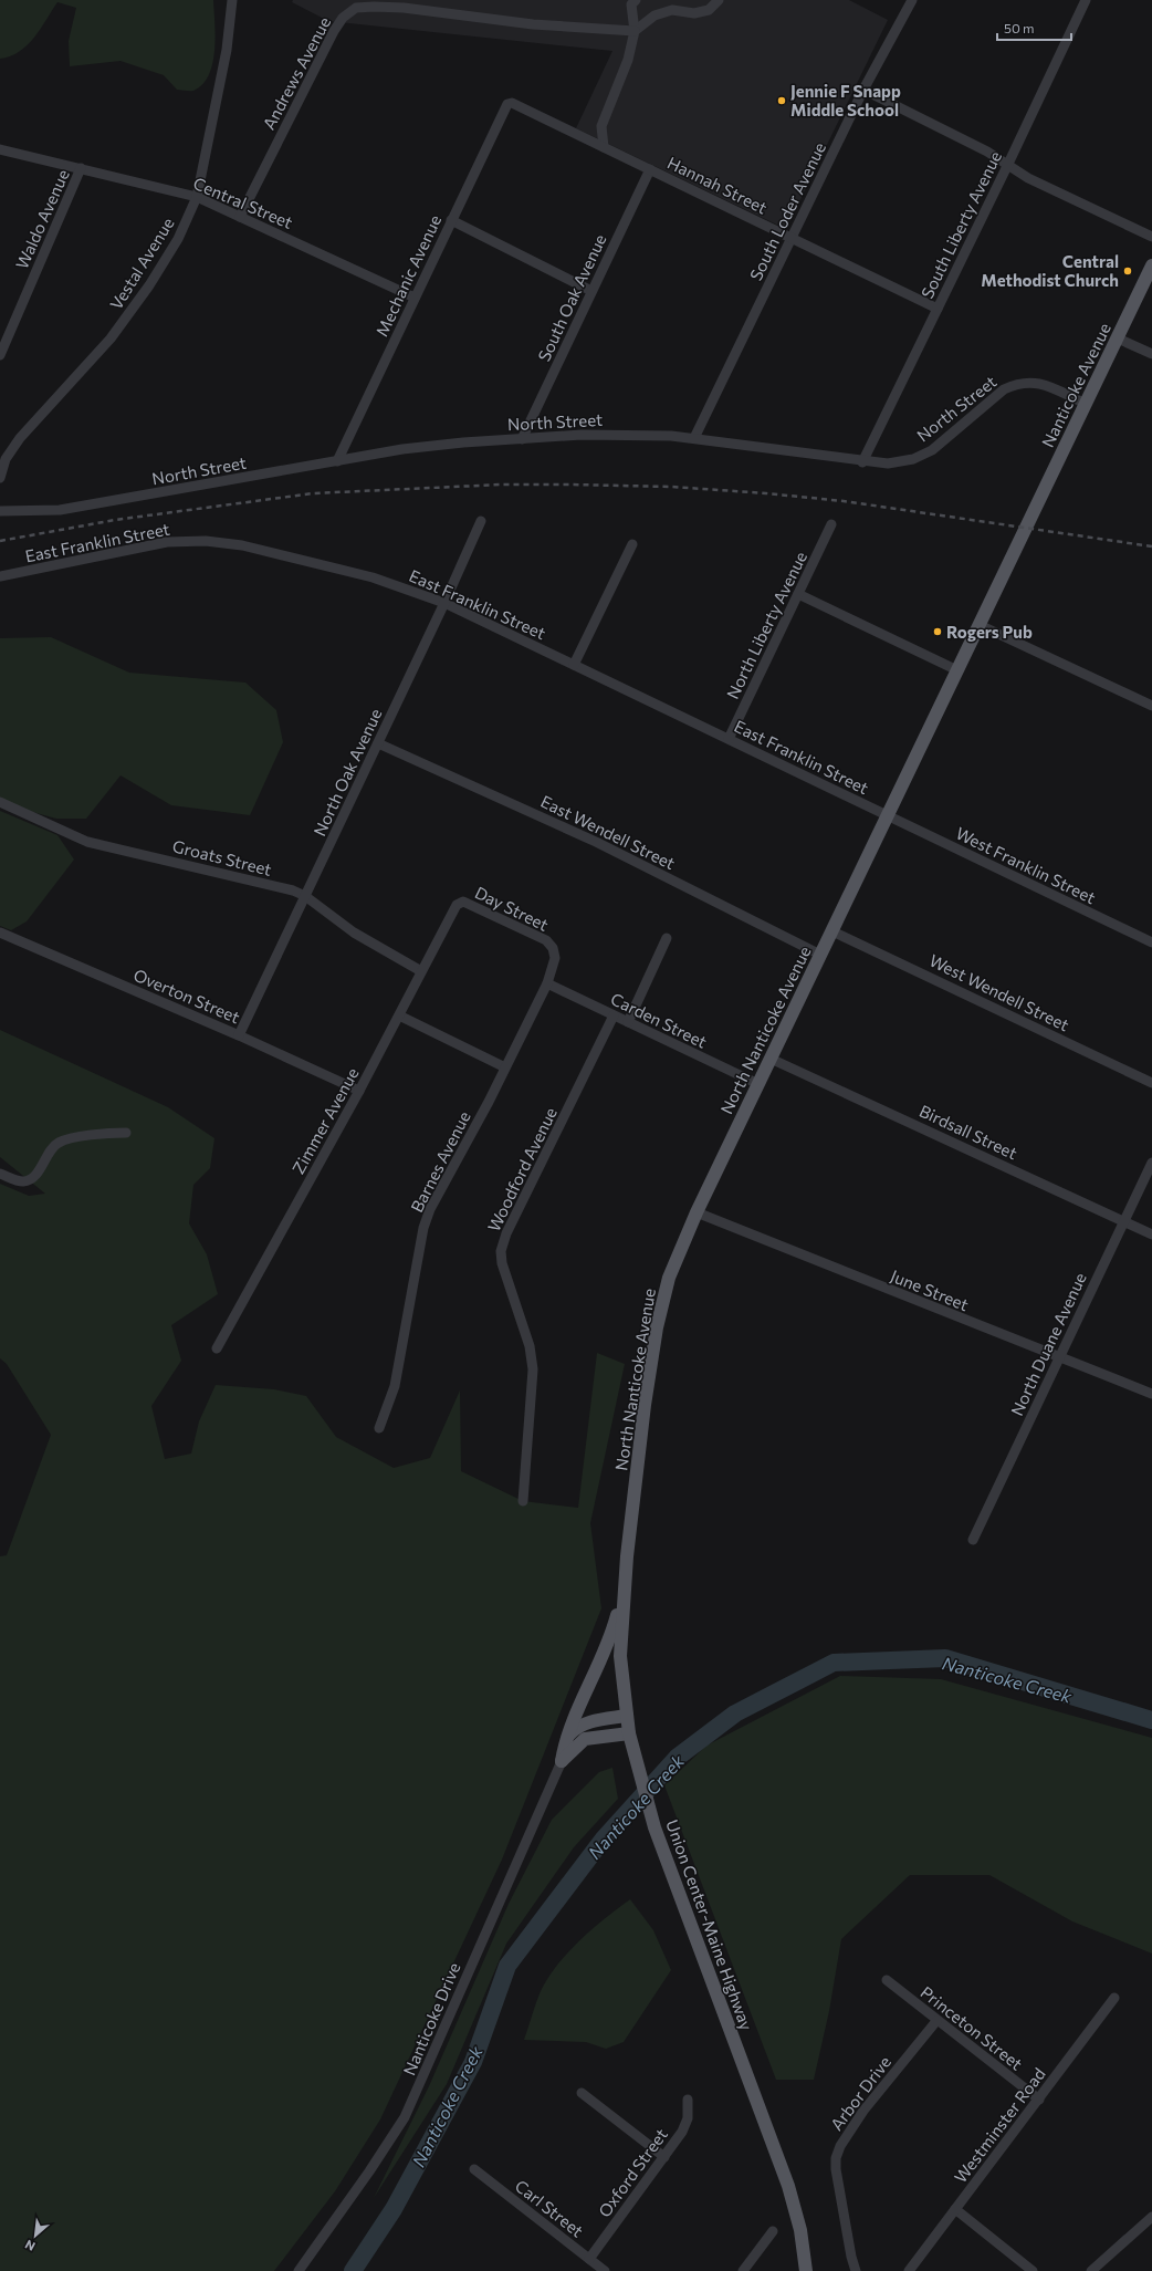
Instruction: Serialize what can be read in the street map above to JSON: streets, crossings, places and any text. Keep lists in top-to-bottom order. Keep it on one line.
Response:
{"streets":{"main road":["Nanticoke Avenue","North Nanticoke Avenue","Union Center-Maine Highway"],"street":["Andrews Avenue","Hannah Street","Central Street","South Loder Avenue","Waldo Avenue","South Liberty Avenue","Vestal Avenue","Mechanic Avenue","South Oak Avenue","North Street","East Franklin Street","North Liberty Avenue","North Oak Avenue","East Wendell Street","Groats Street","West Franklin Street","Day Street","West Wendell Street","Overton Street","Carden Street","Zimmer Avenue","Birdsall Street","Barnes Avenue","Woodford Avenue","June Street","North Duane Avenue","Nanticoke Drive","Princeton Street","Arbor Drive","Westminster Road","Oxford Street","Carl Street"]},"crossings":[["Andrews Avenue","Central Street"],["Hannah Street","South Loder Avenue"],["Hannah Street","South Liberty Avenue"],["Hannah Street","Mechanic Avenue"],["Hannah Street","South Oak Avenue"],["Central Street","Waldo Avenue"],["Central Street","Vestal Avenue"],["Central Street","Mechanic Avenue"],["South Loder Avenue","North Street"],["South Liberty Avenue","North Street"],["Mechanic Avenue","North Street"],["South Oak Avenue","North Street"],["Nanticoke Avenue","North Street"],["Nanticoke Avenue","North Nanticoke Avenue"],["East Franklin Street","North Liberty Avenue"],["East Franklin Street","North Oak Avenue"],["East Franklin Street","West Franklin Street"],["East Franklin Street","North Nanticoke Avenue"],["North Oak Avenue","East Wendell Street"],["North Oak Avenue","Groats Street"],["North Oak Avenue","Overton Street"],["East Wendell Street","North Nanticoke Avenue"],["Groats Street","Zimmer Avenue"],["West Franklin Street","North Nanticoke Avenue"],["Day Street","Zimmer Avenue"],["Day Street","Barnes Avenue"],["West Wendell Street","North Nanticoke Avenue"],["Overton Street","Zimmer Avenue"],["Carden Street","North Nanticoke Avenue"],["Carden Street","Barnes Avenue"],["Carden Street","Woodford Avenue"],["North Nanticoke Avenue","Birdsall Street"],["North Nanticoke Avenue","June Street"],["North Nanticoke Avenue","Union Center-Maine Highway"],["Birdsall Street","North Duane Avenue"],["June Street","North Duane Avenue"],["Princeton Street","Arbor Drive"],["Princeton Street","Westminster Road"],["Oxford Street","Carl Street"]],"water":["Nanticoke Creek"],"places":["Jennie F Snapp Middle School","Central Methodist Church","Rogers Pub"],"scale_bar":"50 m","north":"bottom left"}
